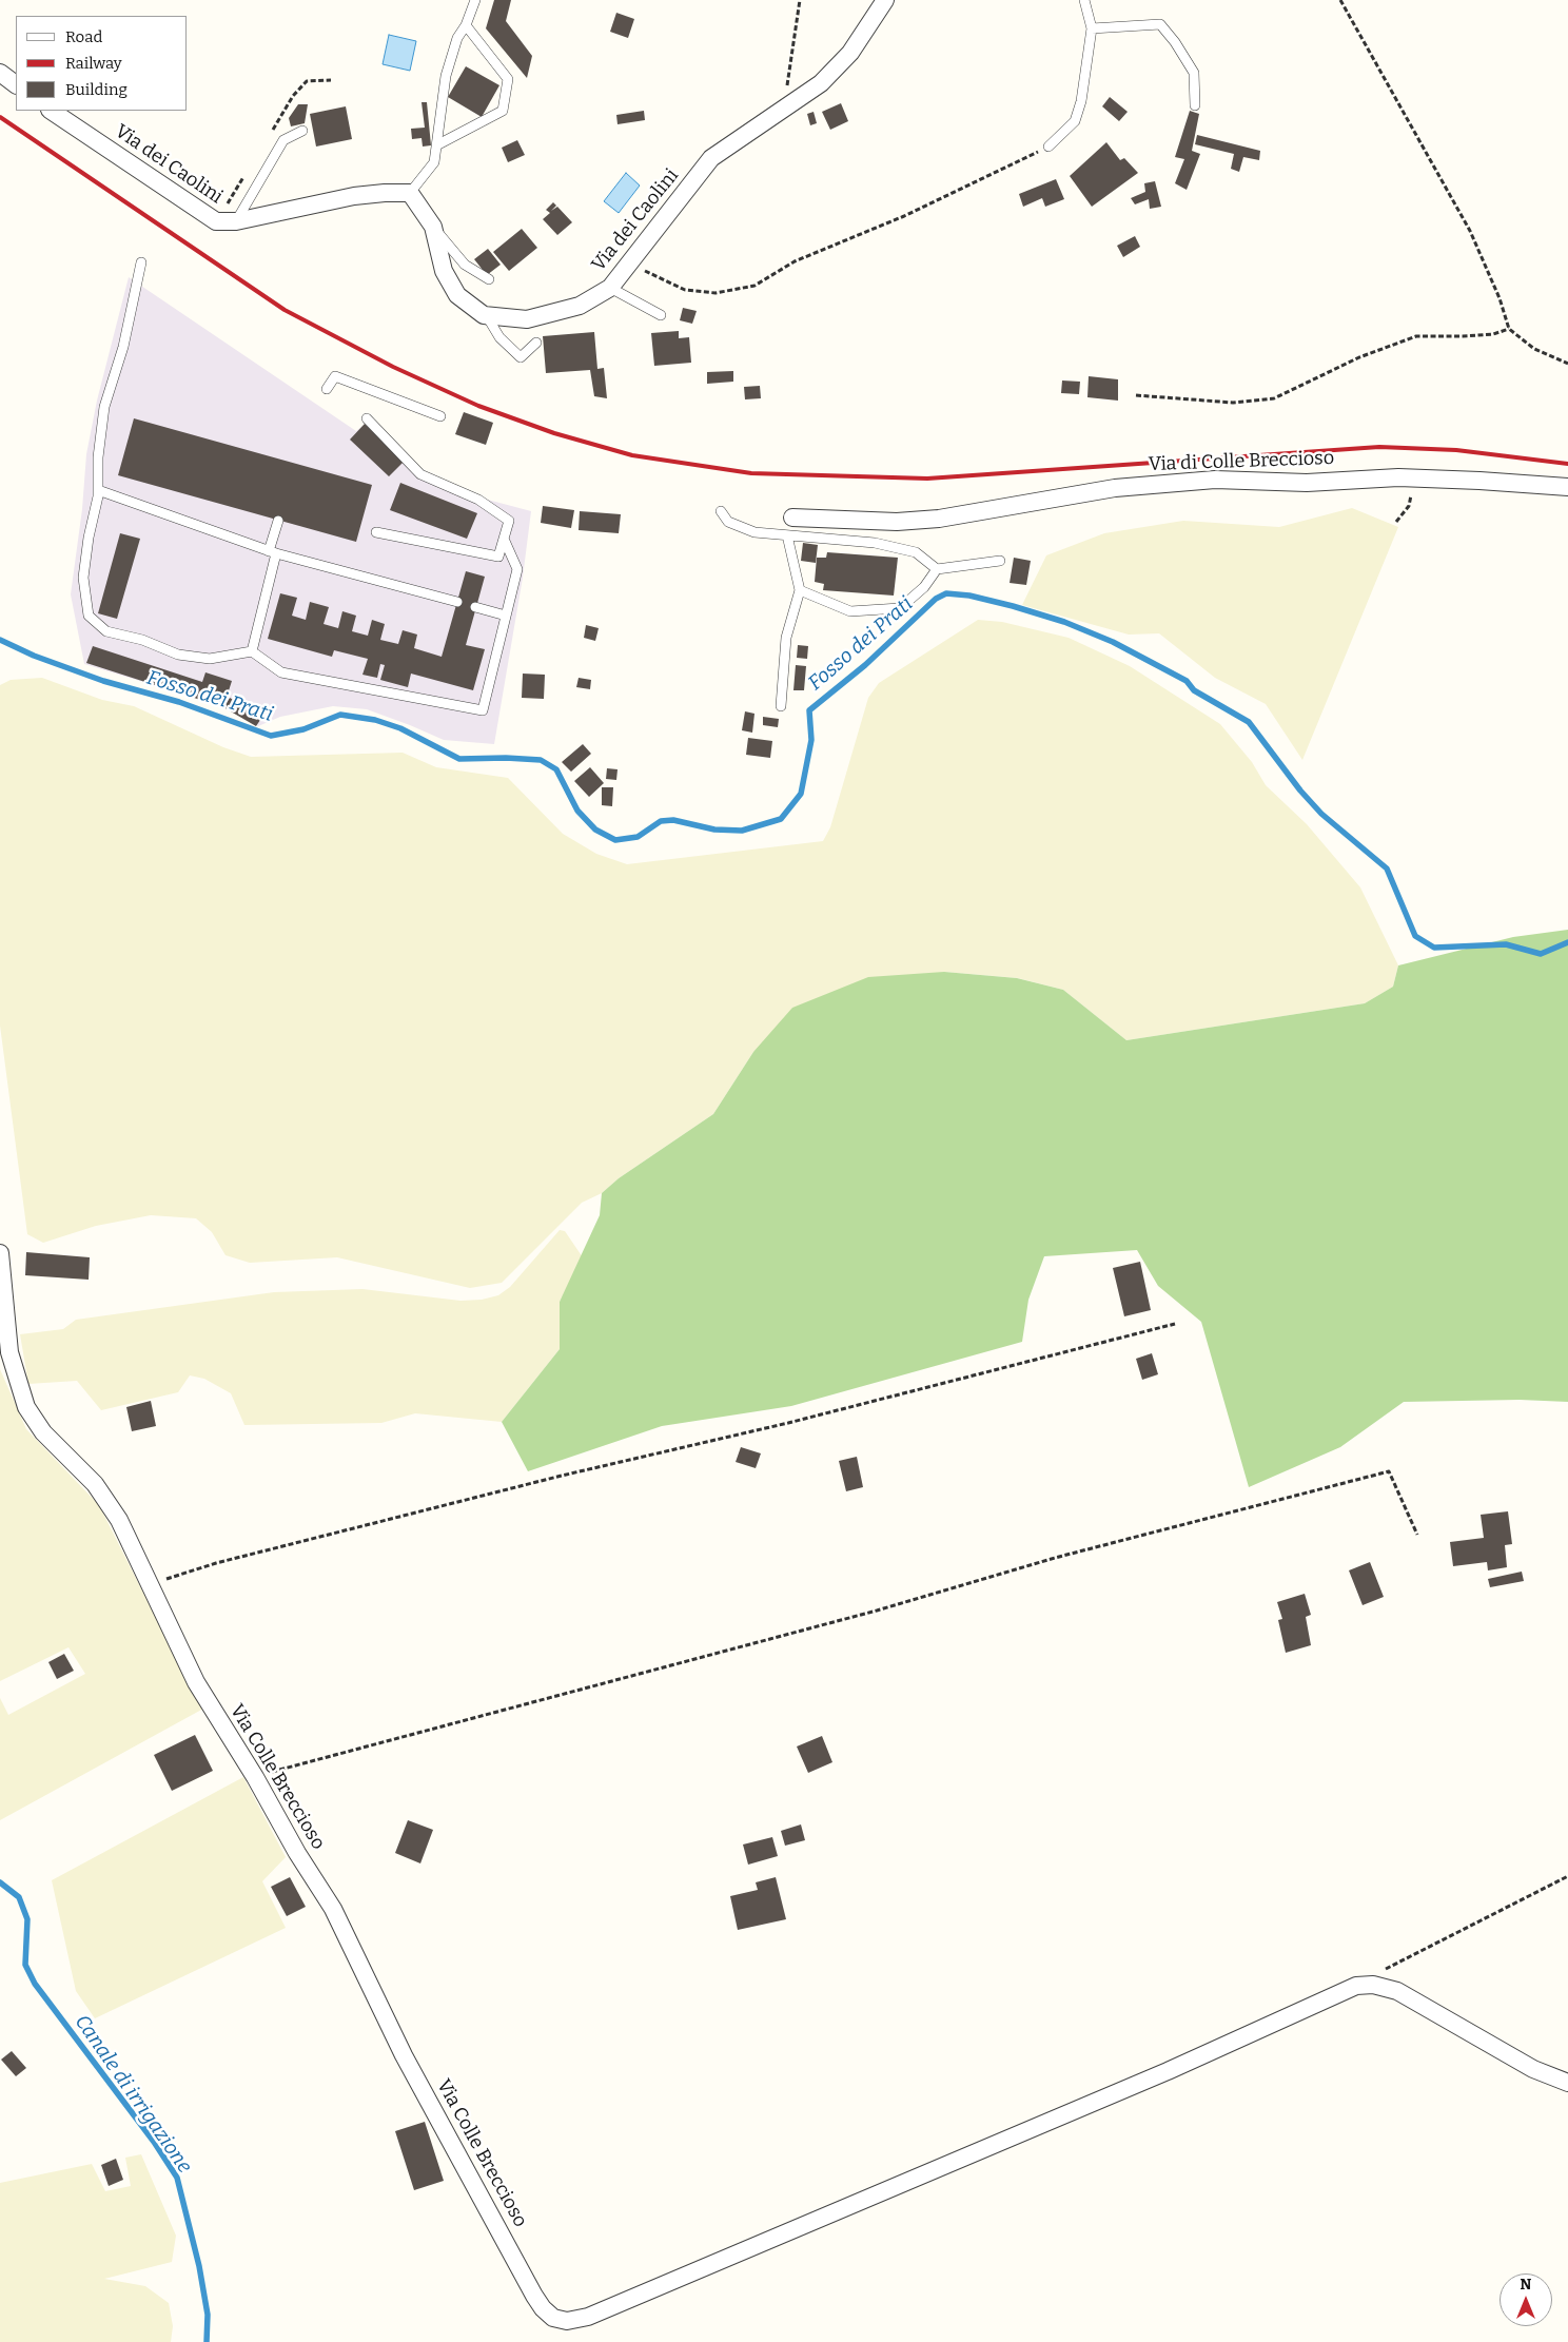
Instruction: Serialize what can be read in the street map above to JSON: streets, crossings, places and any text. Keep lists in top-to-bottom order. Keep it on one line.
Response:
{"streets":{"street":["Via dei Caolini","Via di Colle Breccioso","Via Colle Breccioso"]},"water":["Fosso dei Prati","Canale di irrigazione"],"legend":["Road","Railway","Building"],"north":"top"}
